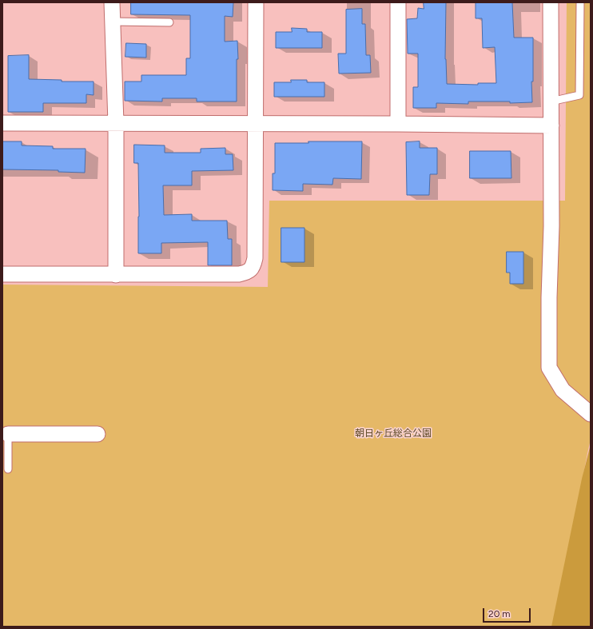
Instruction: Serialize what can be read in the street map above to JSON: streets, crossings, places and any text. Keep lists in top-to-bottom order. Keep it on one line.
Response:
{"parks":["朝日ヶ丘総合公園"],"scale_bar":"20 m"}
